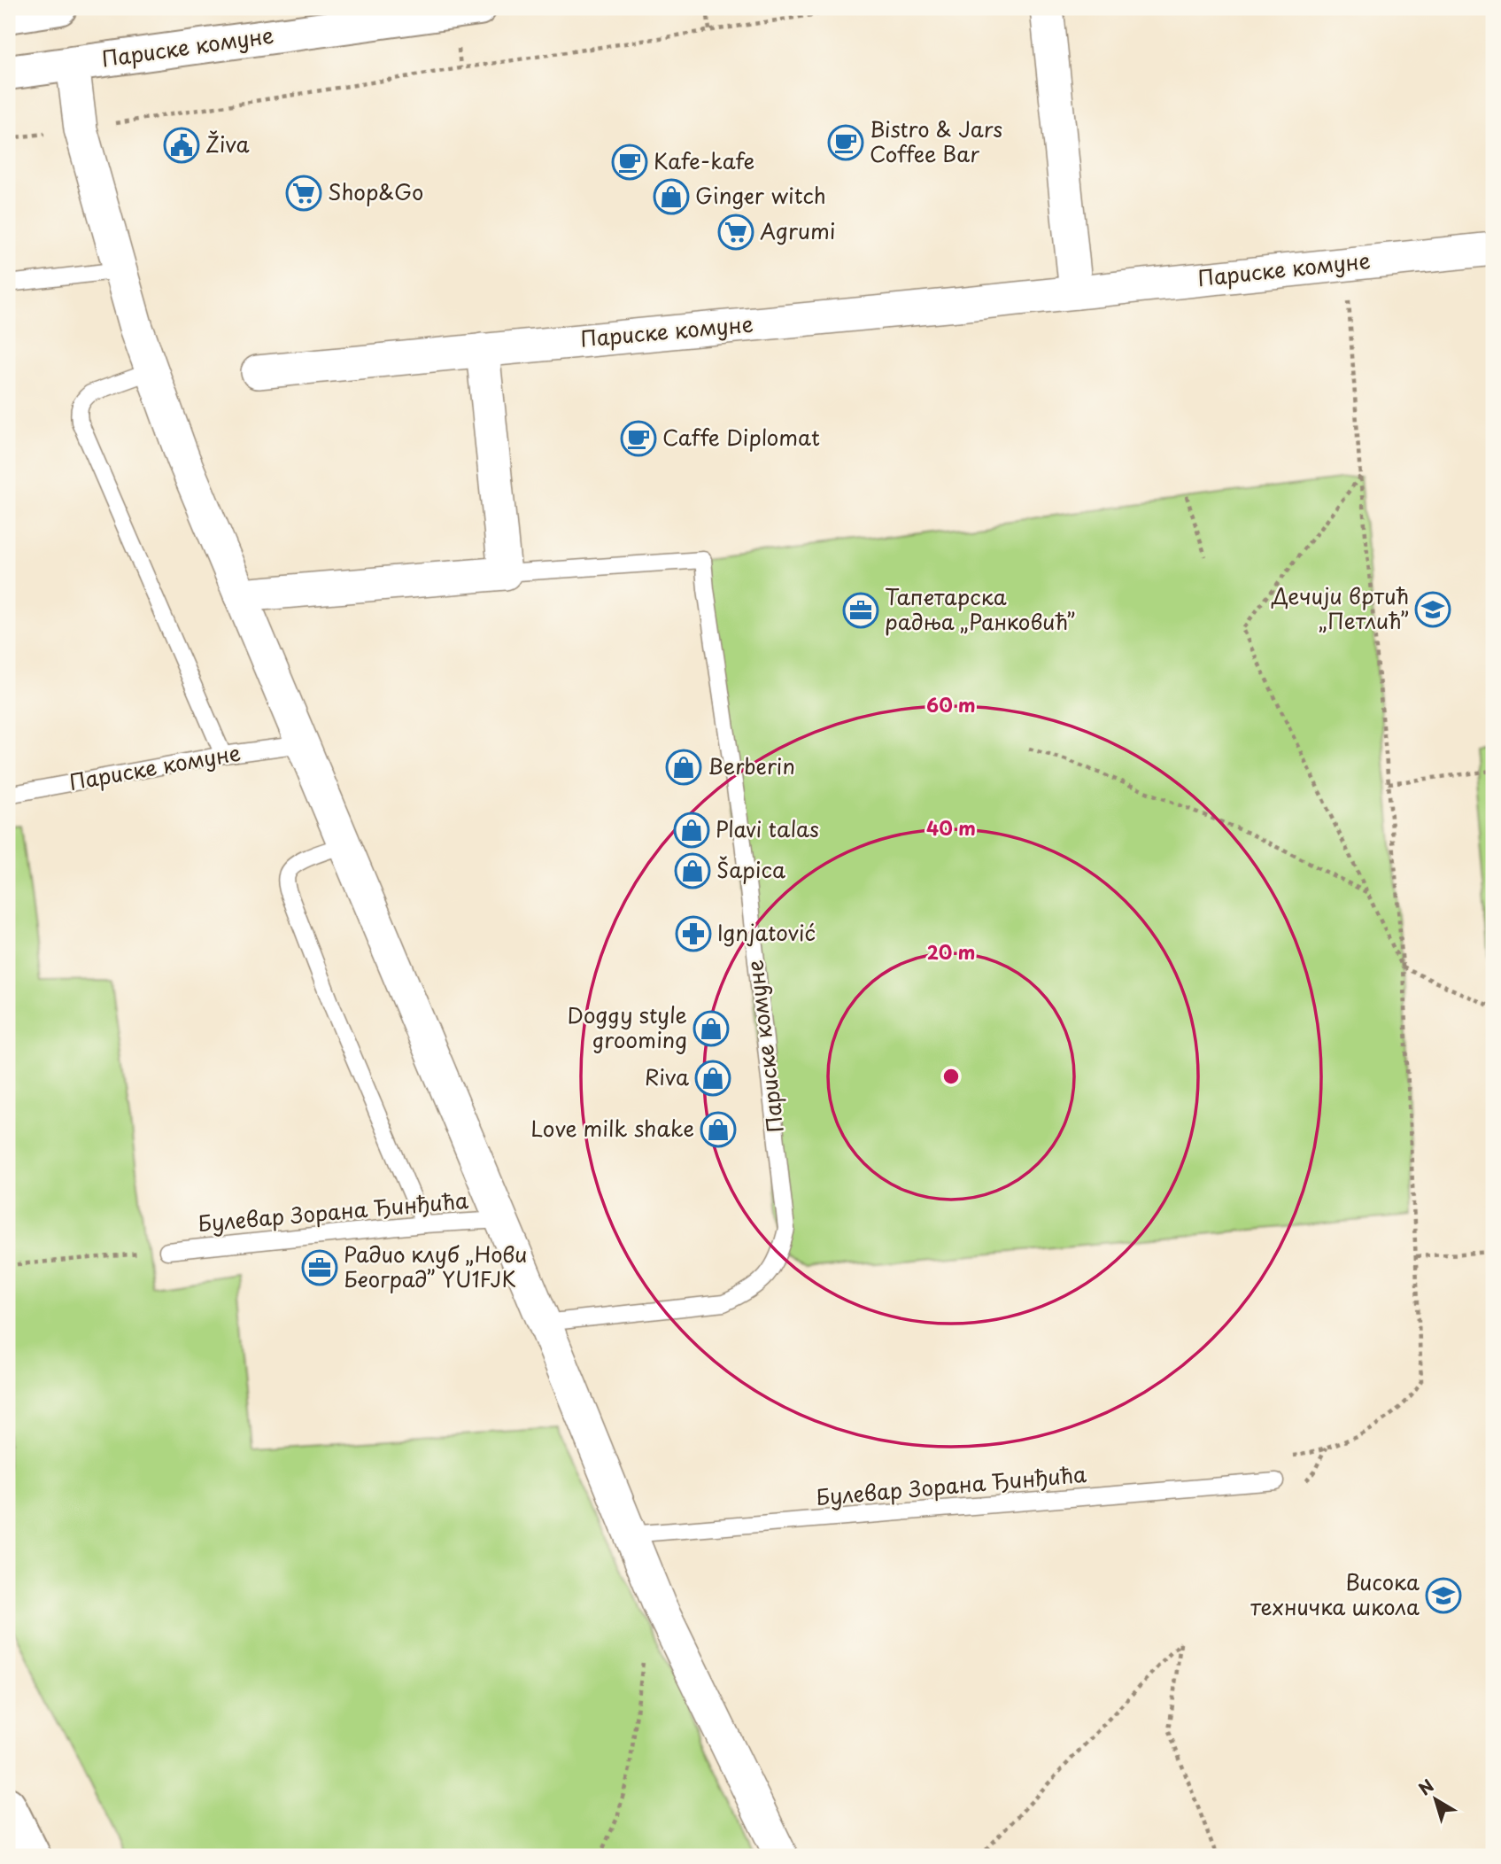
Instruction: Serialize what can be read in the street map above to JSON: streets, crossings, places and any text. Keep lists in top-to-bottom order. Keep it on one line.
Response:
{"streets":{"main road":["Париске комуне"],"lane":["Булевар Зорана Ђинђића"]},"places":{"cafe":["Bistro & Jars Coffee Bar","Kafe-kafe","Caffe Diplomat"],"public building":["Živa"],"supermarket":["Shop&Go","Agrumi"],"shop":["Ginger witch","Berberin","Plavi talas","Šapica","Doggy style grooming","Riva","Love milk shake"],"school or university":["Дечији вртић „Петлић”","Висока техничка школа"],"office":["Тапетарска радња „Ранковић”","Радио клуб „Нови Београд” YU1FJK"],"pharmacy":["Ignjatović"]},"north":"top left","rings":["60 m","40 m","20 m"]}
